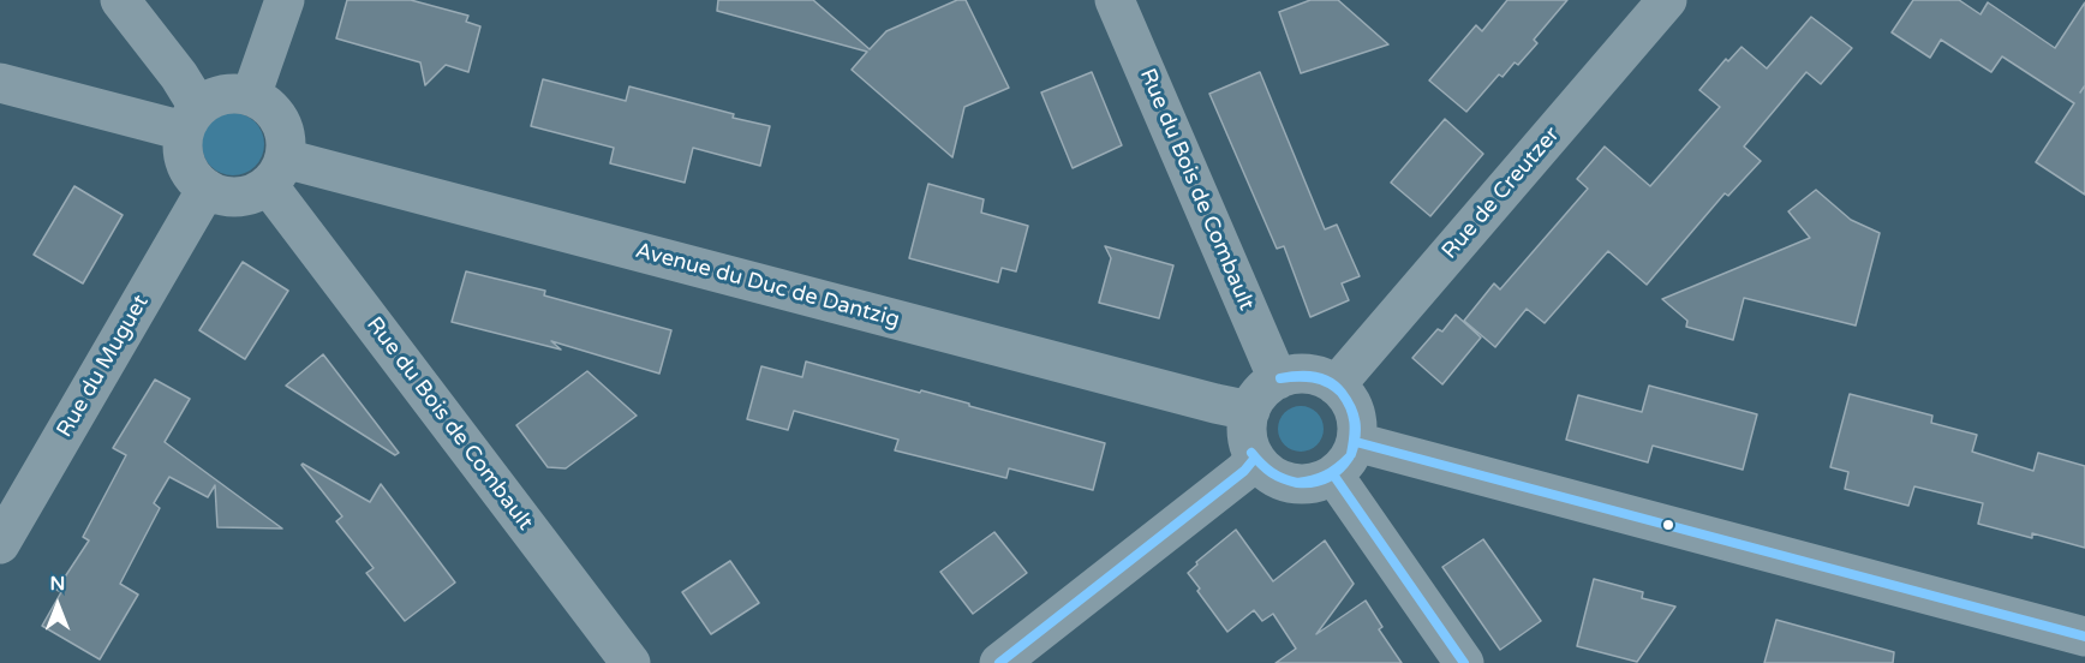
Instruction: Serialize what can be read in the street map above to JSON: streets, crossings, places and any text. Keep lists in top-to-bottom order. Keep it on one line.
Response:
{"streets":{"street":["Rue du Bois de Combault","Rue de Creutzer","Avenue du Duc de Dantzig","Rue du Muguet"]},"crossings":[["Rue du Bois de Combault","Rue de Creutzer"],["Rue du Bois de Combault","Avenue du Duc de Dantzig"],["Rue du Bois de Combault","Rue du Muguet"],["Rue de Creutzer","Avenue du Duc de Dantzig"],["Avenue du Duc de Dantzig","Rue du Muguet"]],"north":"top"}
